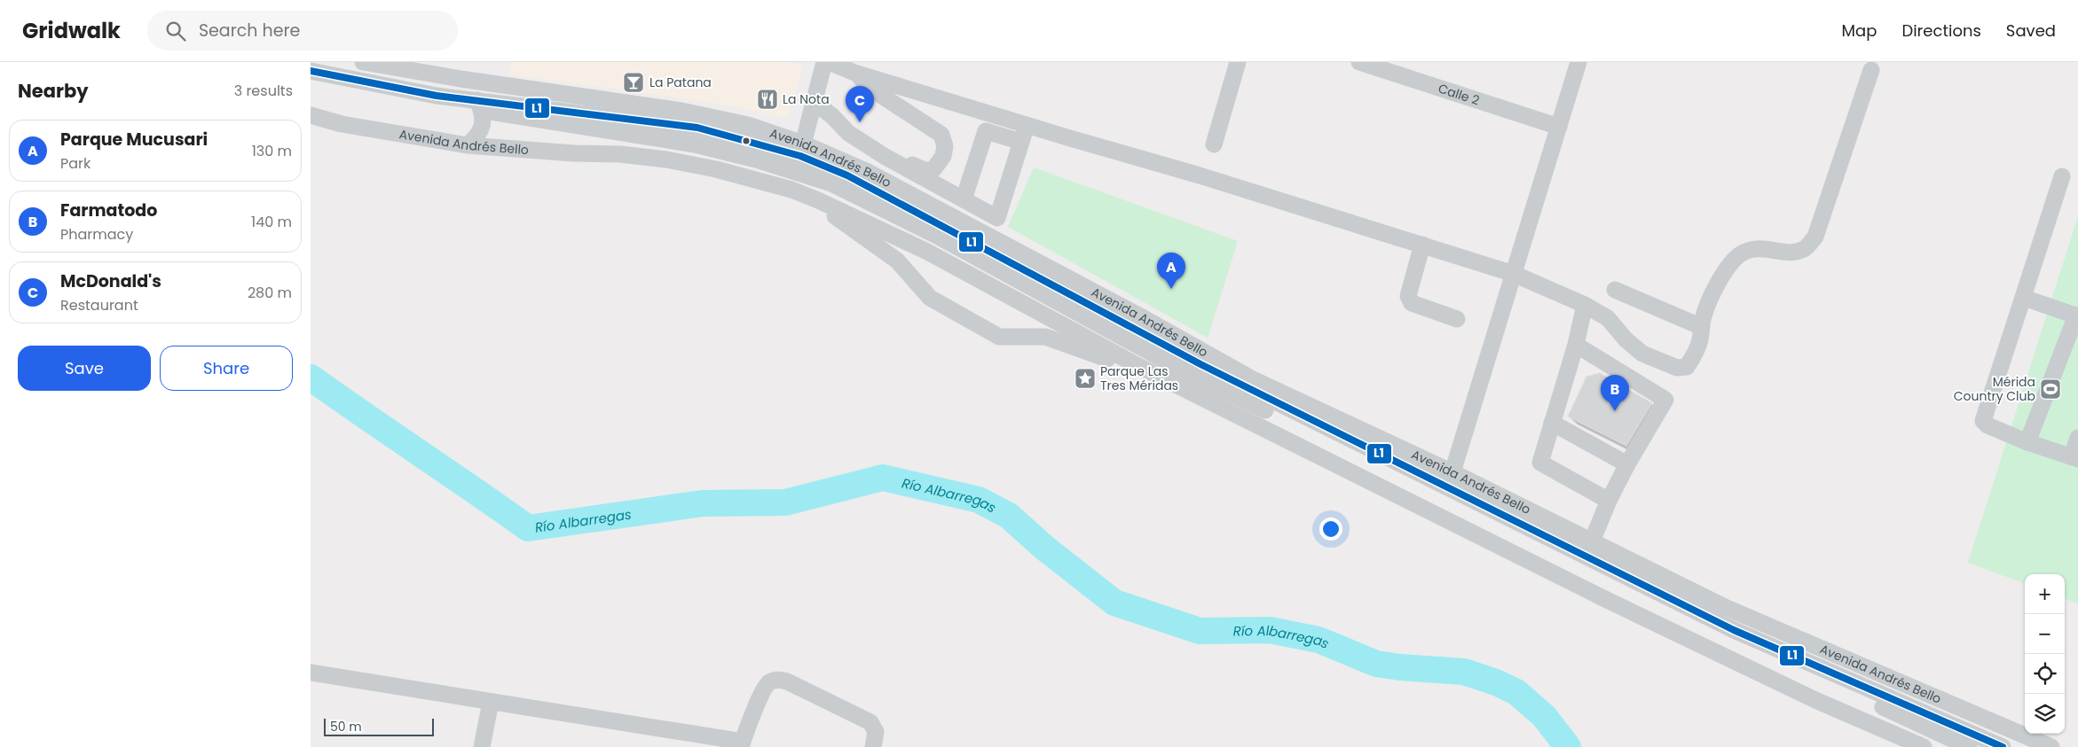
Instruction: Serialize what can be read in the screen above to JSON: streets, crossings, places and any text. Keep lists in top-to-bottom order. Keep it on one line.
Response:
{"streets":{"street":["Calle 2","Avenida Andrés Bello"]},"water":["Río Albarregas"],"places":{"bar":["La Patana"],"restaurant":["La Nota"],"place":["Parque Las Tres Méridas"],"sports":["Mérida Country Club"]},"lines":["transit line L1"],"scale_bar":"50 m","page":{"header":"Gridwalk","search":"Search here","nav":["Map","Directions","Saved"],"heading":["Nearby","3 results"],"pins":["C","A","B"],"list":[{"mark":"A","name":"Parque Mucusari","note":"Park","value":"130 m"},{"mark":"B","name":"Farmatodo","note":"Pharmacy","value":"140 m"},{"mark":"C","name":"McDonald's","note":"Restaurant","value":"280 m"}],"buttons":["Save","Share"],"map_buttons":["+","−"],"scale":"50 m"}}
